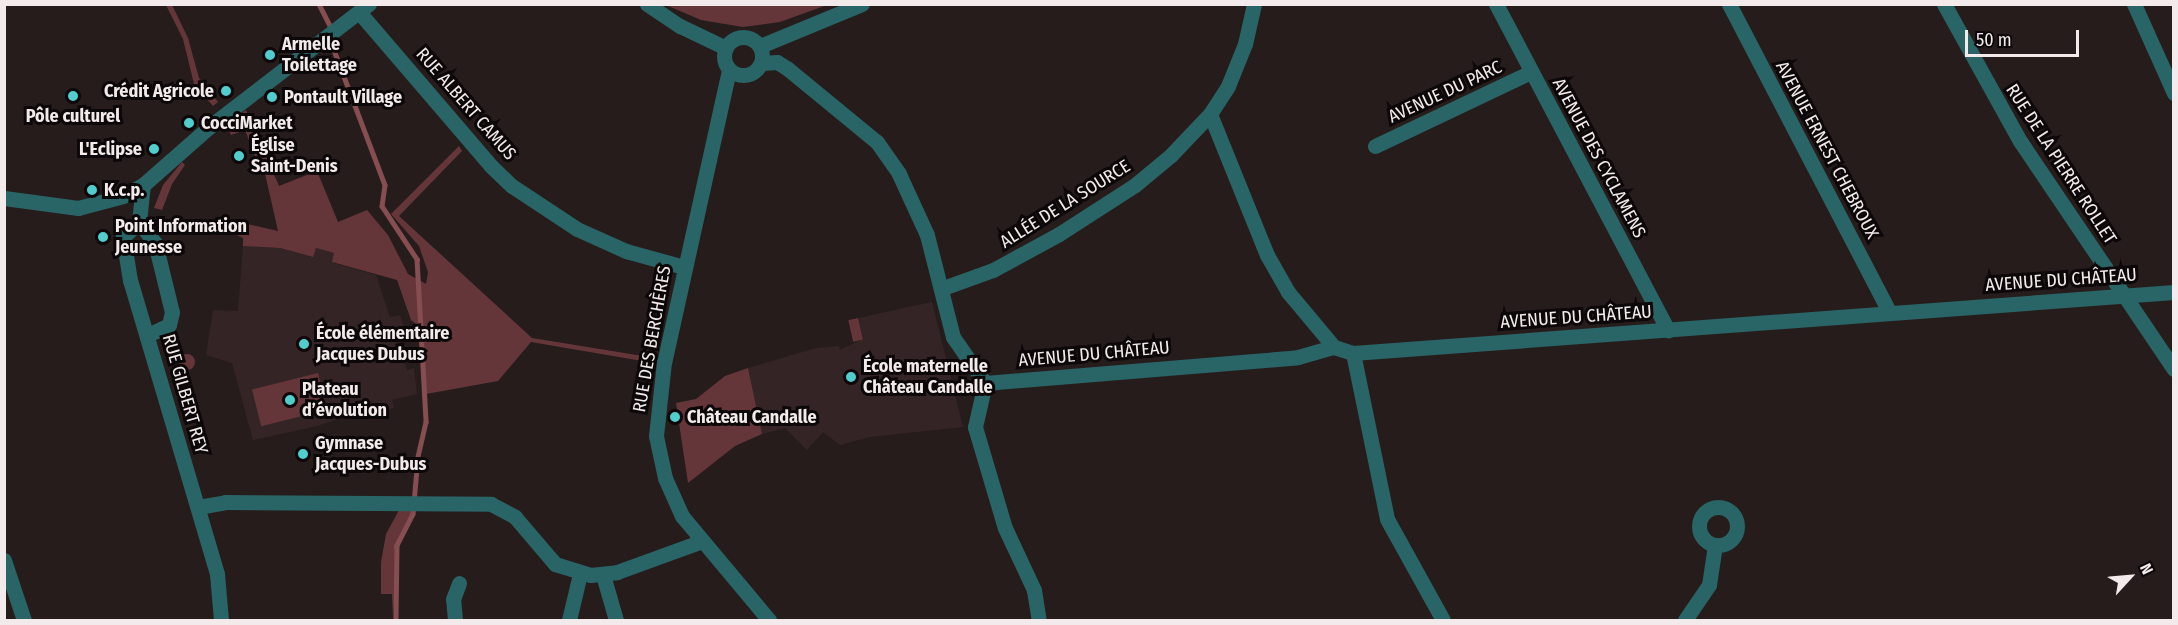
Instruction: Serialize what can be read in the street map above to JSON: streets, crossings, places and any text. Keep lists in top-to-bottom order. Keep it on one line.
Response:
{"streets":{"street":["AVENUE DU PARC","RUE ALBERT CAMUS","AVENUE ERNEST CHEBROUX","AVENUE DES CYCLAMENS","RUE DE LA PIERRE ROLLET","ALLÉE DE LA SOURCE","AVENUE DU CHÂTEAU","RUE DES BERCHÈRES","RUE GILBERT REY"]},"crossings":[["AVENUE DU PARC","AVENUE DES CYCLAMENS"],["RUE ALBERT CAMUS","RUE DES BERCHÈRES"],["AVENUE ERNEST CHEBROUX","AVENUE DU CHÂTEAU"],["AVENUE DES CYCLAMENS","AVENUE DU CHÂTEAU"],["RUE DE LA PIERRE ROLLET","AVENUE DU CHÂTEAU"]],"places":["Armelle Toilettage","Crédit Agricole","Pôle culturel","Pontault Village","CocciMarket","L'Eclipse","Église Saint-Denis","K.c.p.","Point Information Jeunesse","École élémentaire Jacques Dubus","École maternelle Château Candalle","Plateau d’évolution","Château Candalle","Gymnase Jacques-Dubus"],"scale_bar":"50 m","north":"top right"}
